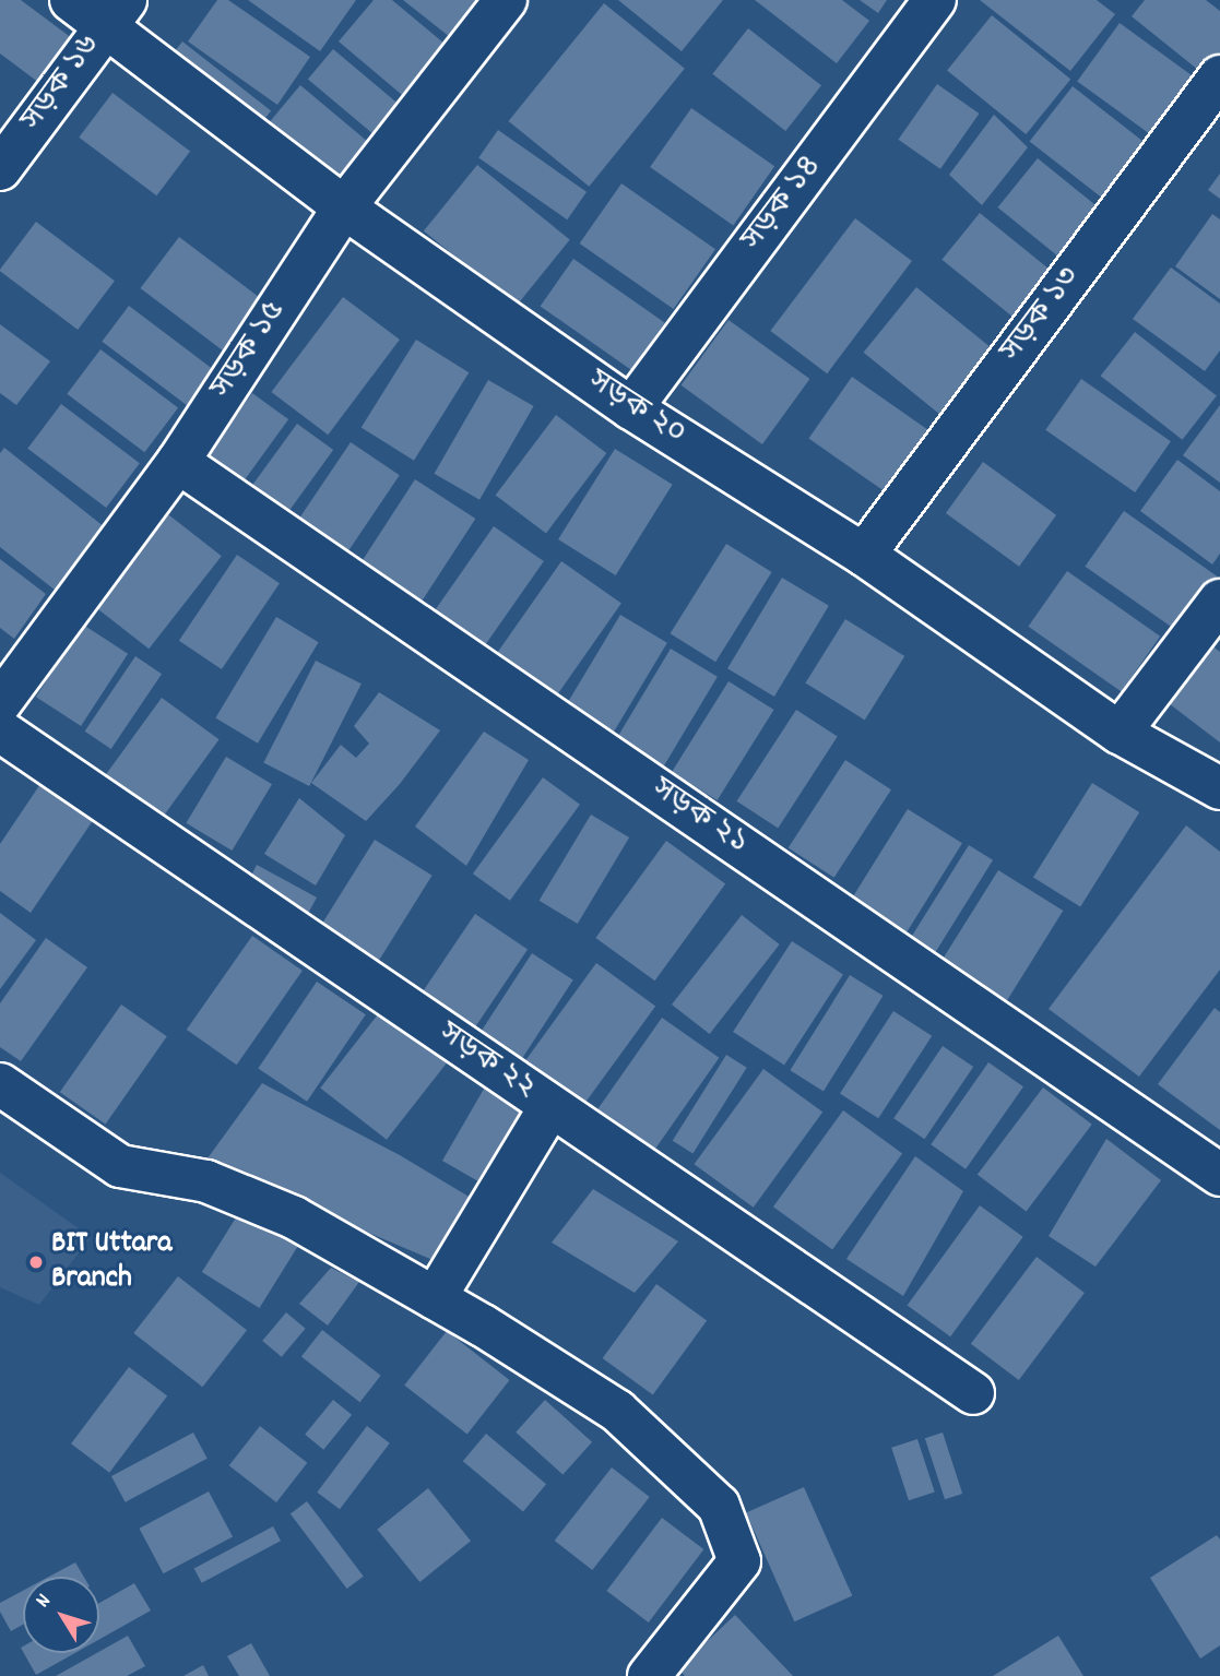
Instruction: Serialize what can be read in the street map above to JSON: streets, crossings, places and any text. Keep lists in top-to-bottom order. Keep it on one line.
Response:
{"streets":{"street":["সড়ক ১৬","সড়ক ১৪","সড়ক ১৩","সড়ক ১৫","সড়ক ২০","সড়ক ২১","সড়ক ২২"]},"crossings":[["সড়ক ১৬","সড়ক ২০"],["সড়ক ১৪","সড়ক ২০"],["সড়ক ১৩","সড়ক ২০"],["সড়ক ১৫","সড়ক ২০"],["সড়ক ১৫","সড়ক ২১"]],"places":["BIT Uttara Branch"],"north":"top left"}
